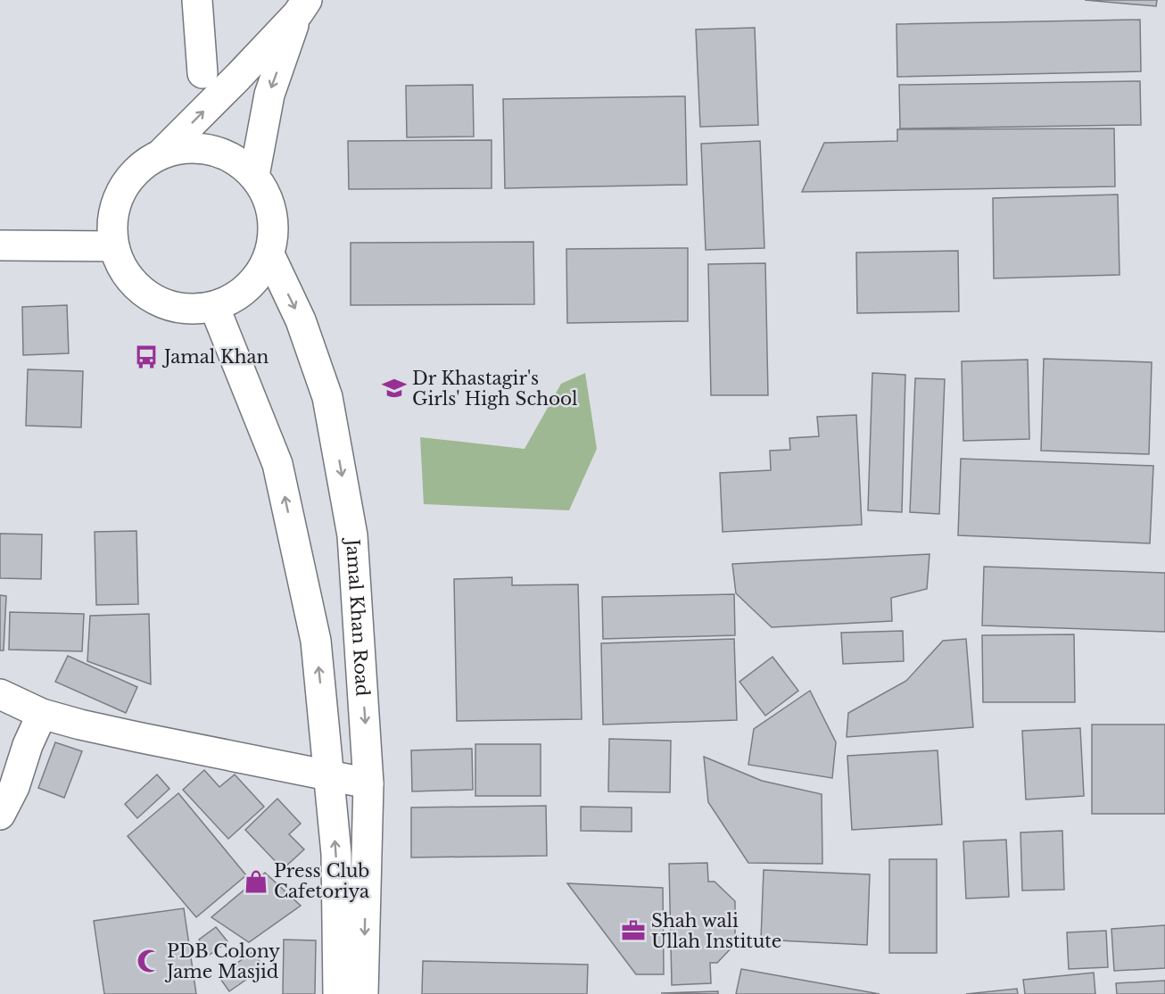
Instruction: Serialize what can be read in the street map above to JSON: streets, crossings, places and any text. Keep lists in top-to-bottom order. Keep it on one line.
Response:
{"streets":{"main road":["Jamal Khan Road"]},"places":{"bus stop":["Jamal Khan"],"school or university":["Dr Khastagir's Girls' High School"],"shop":["Press Club Cafetoriya"],"office":["Shah wali Ullah Institute"],"mosque":["PDB Colony Jame Masjid"]}}
